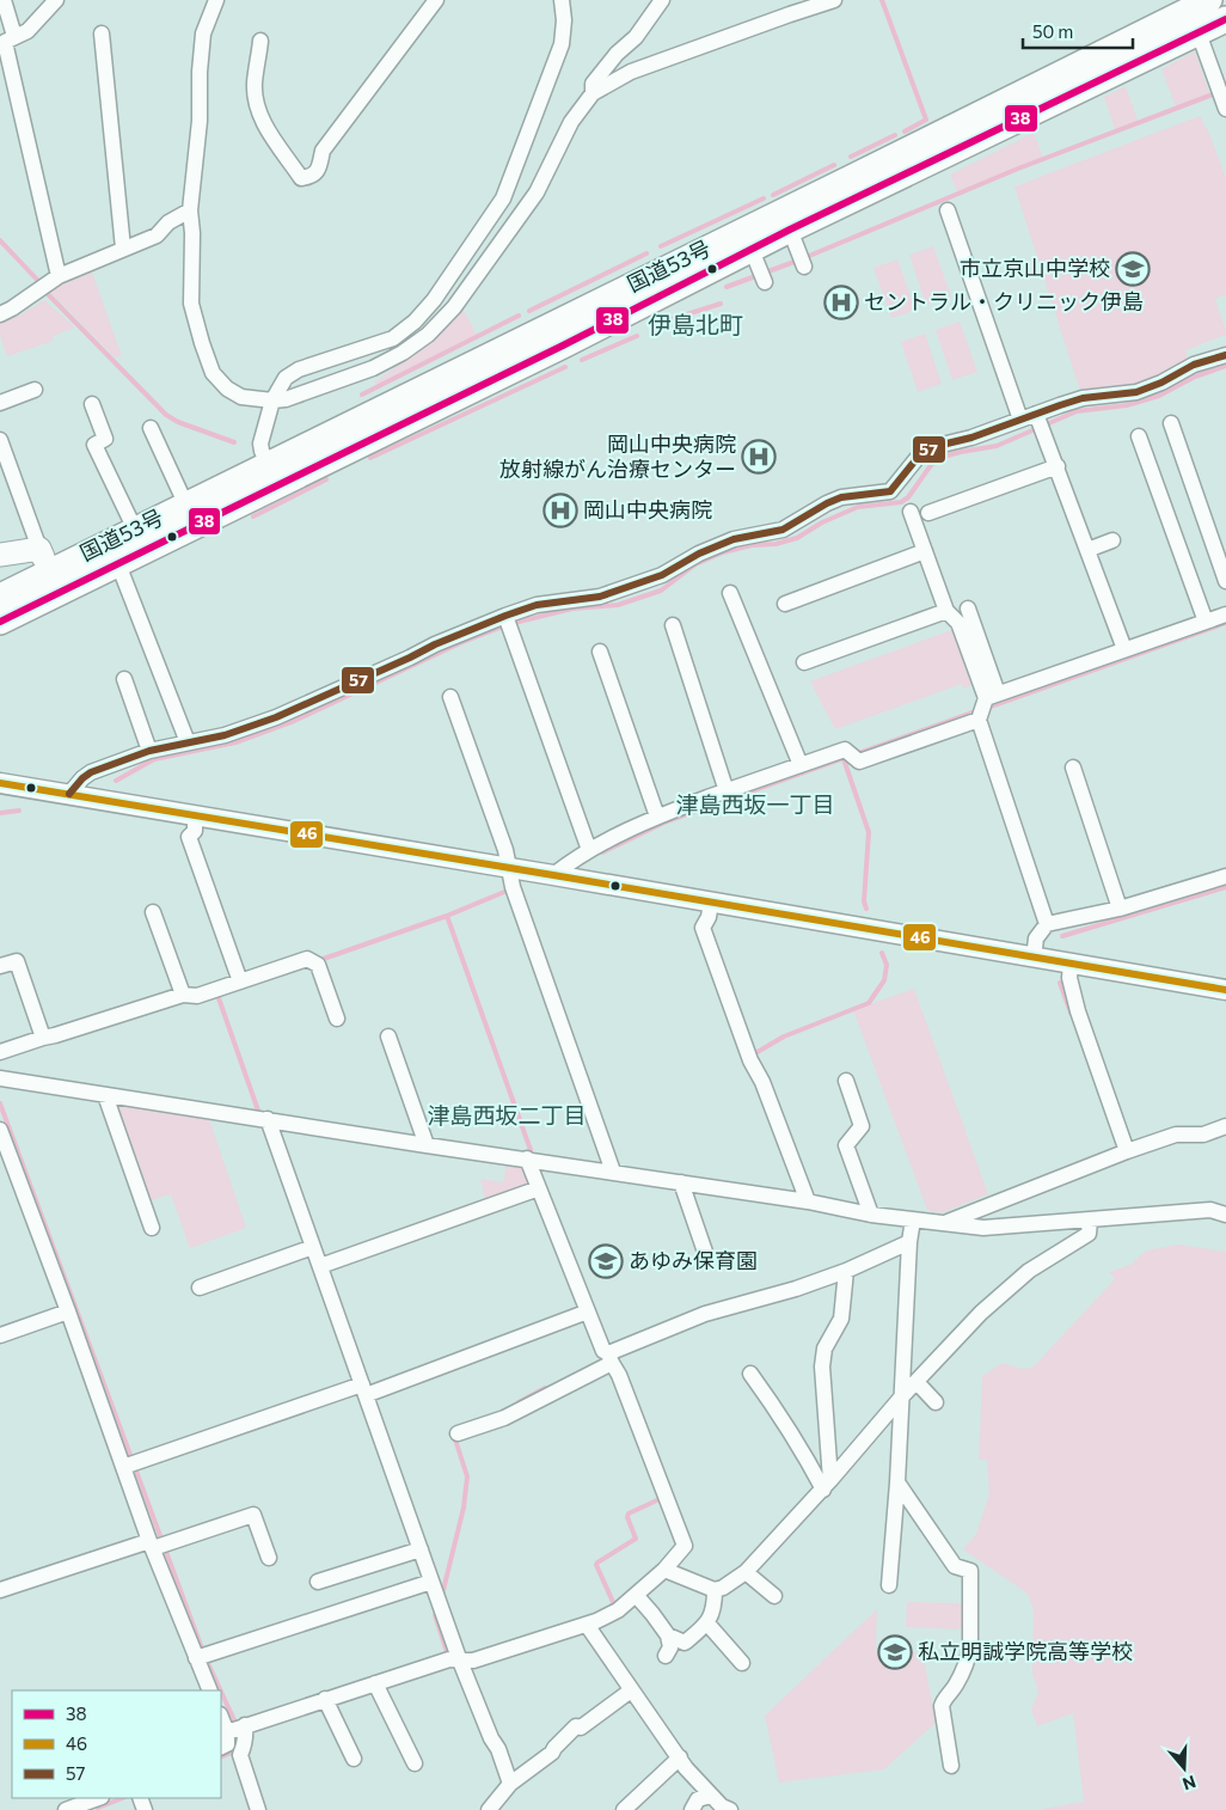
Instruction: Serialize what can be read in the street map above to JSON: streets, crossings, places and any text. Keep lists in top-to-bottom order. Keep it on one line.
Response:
{"streets":{"highway":["国道53号"]},"districts":["伊島北町","津島西坂一丁目","津島西坂二丁目"],"places":{"school or university":["市立京山中学校","あゆみ保育園","私立明誠学院高等学校"],"hospital":["セントラル・クリニック伊島","岡山中央病院 放射線がん治療センター","岡山中央病院"]},"lines":["transit line 38","transit line 57","transit line 46"],"legend":["38","46","57"],"scale_bar":"50 m","north":"bottom"}
